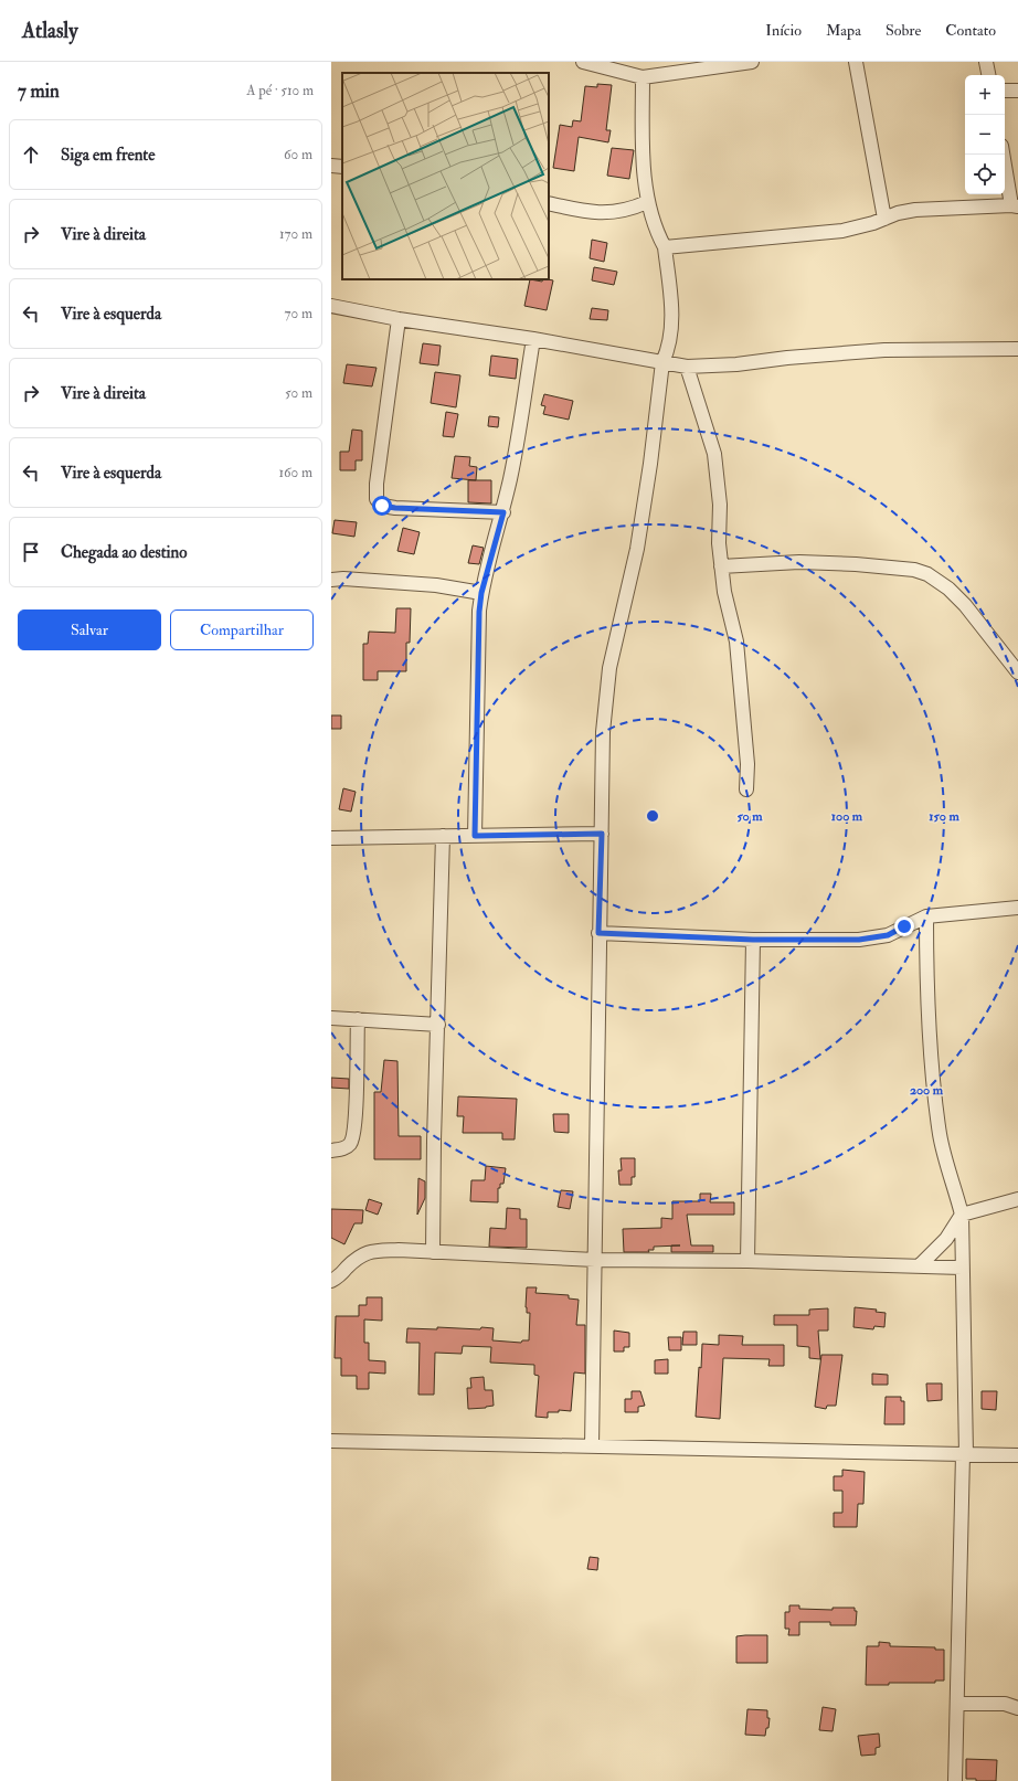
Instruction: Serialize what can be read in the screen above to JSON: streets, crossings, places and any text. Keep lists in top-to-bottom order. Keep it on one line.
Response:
{"page":{"header":"Atlasly","nav":["Início","Mapa","Sobre","Contato"],"heading":["7 min","A pé · 510 m"],"map_buttons":["+","−"],"list":[["Siga em frente","60 m"],["Vire à direita","170 m"],["Vire à esquerda","70 m"],["Vire à direita","50 m"],["Vire à esquerda","160 m"],"Chegada ao destino"],"buttons":["Salvar","Compartilhar"]},"rings":["50 m","100 m","150 m","200 m"]}
